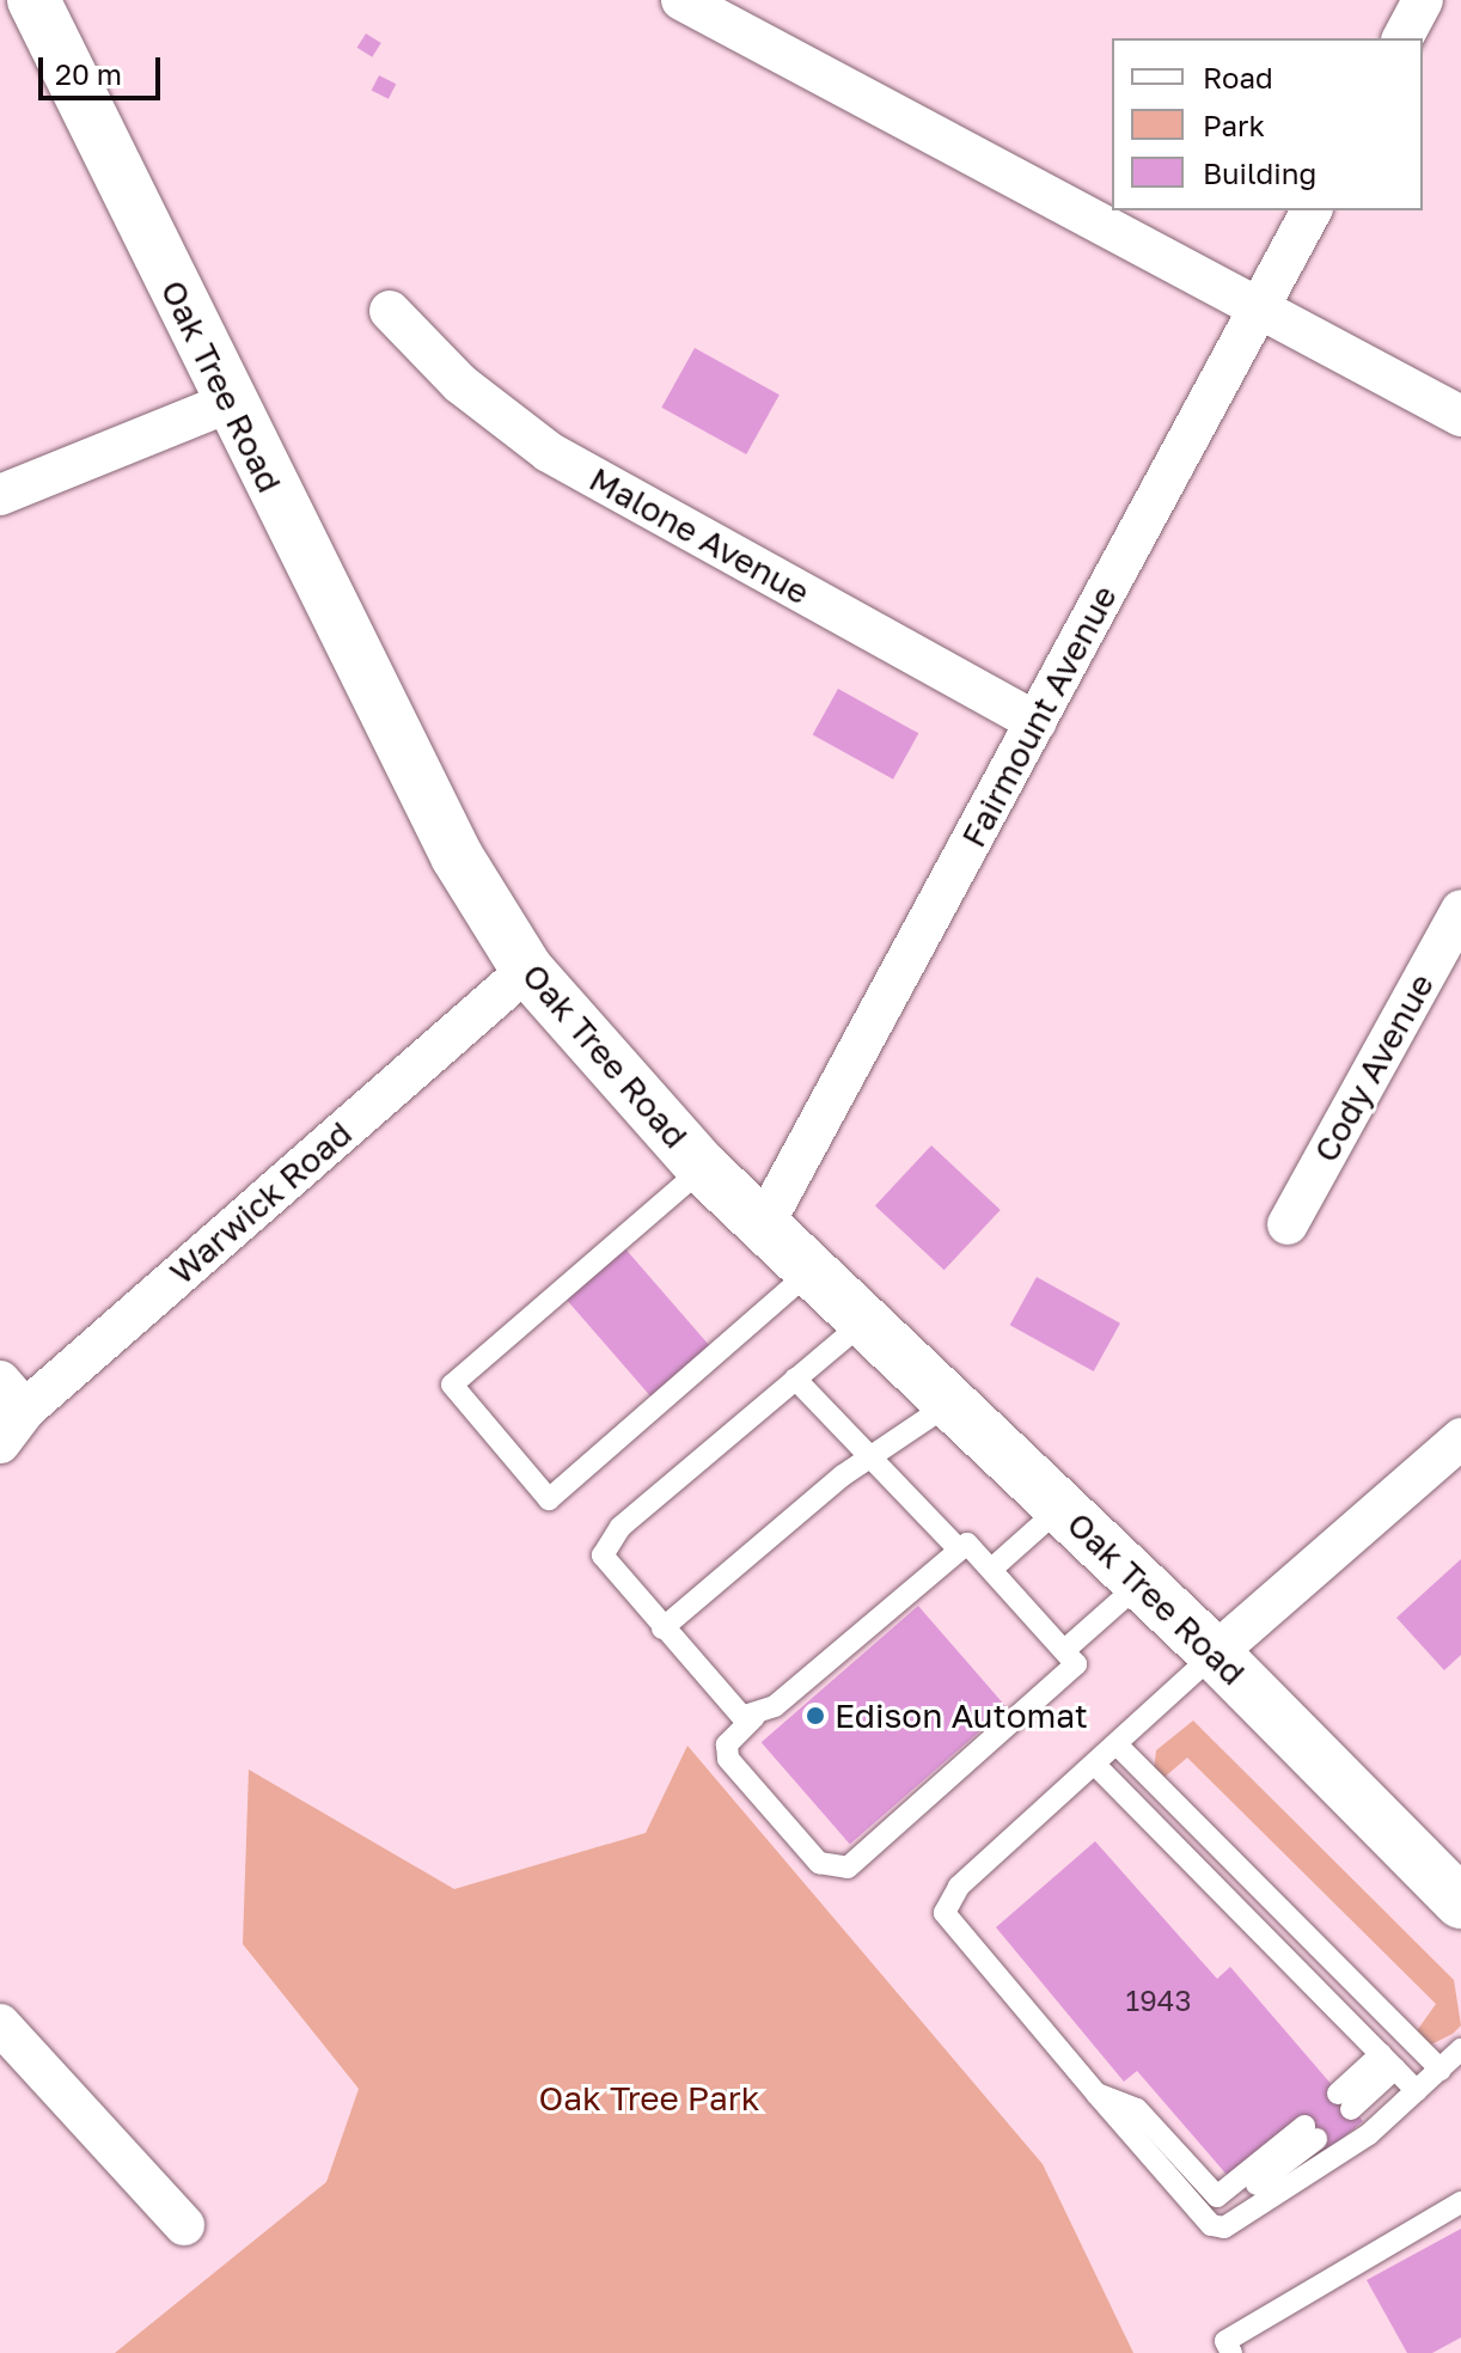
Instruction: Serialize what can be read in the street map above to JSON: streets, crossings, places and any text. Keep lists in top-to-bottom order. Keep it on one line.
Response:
{"streets":{"main road":["Oak Tree Road"],"street":["Malone Avenue","Fairmount Avenue","Cody Avenue","Warwick Road"]},"crossings":[["Oak Tree Road","Fairmount Avenue"],["Oak Tree Road","Warwick Road"],["Malone Avenue","Fairmount Avenue"]],"parks":["Oak Tree Park"],"places":["Edison Automat"],"house_numbers":["1943"],"legend":["Road","Park","Building"],"scale_bar":"20 m"}
